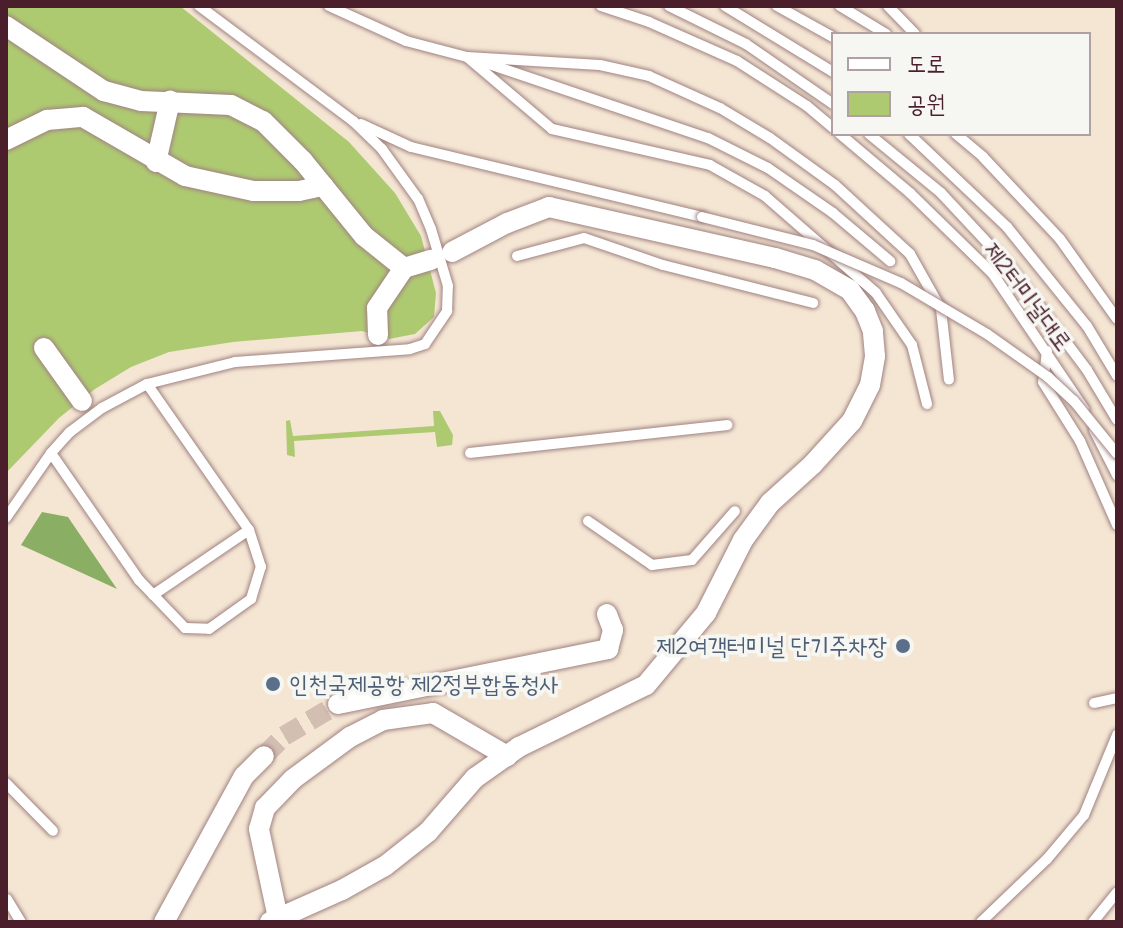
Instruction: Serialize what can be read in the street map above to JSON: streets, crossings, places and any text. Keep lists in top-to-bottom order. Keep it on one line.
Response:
{"streets":{"lane":["제2터미널대로"]},"places":["제2여객터미널 단기주차장","인천국제공항 제2정부합동청사"],"legend":["도로","공원"]}
